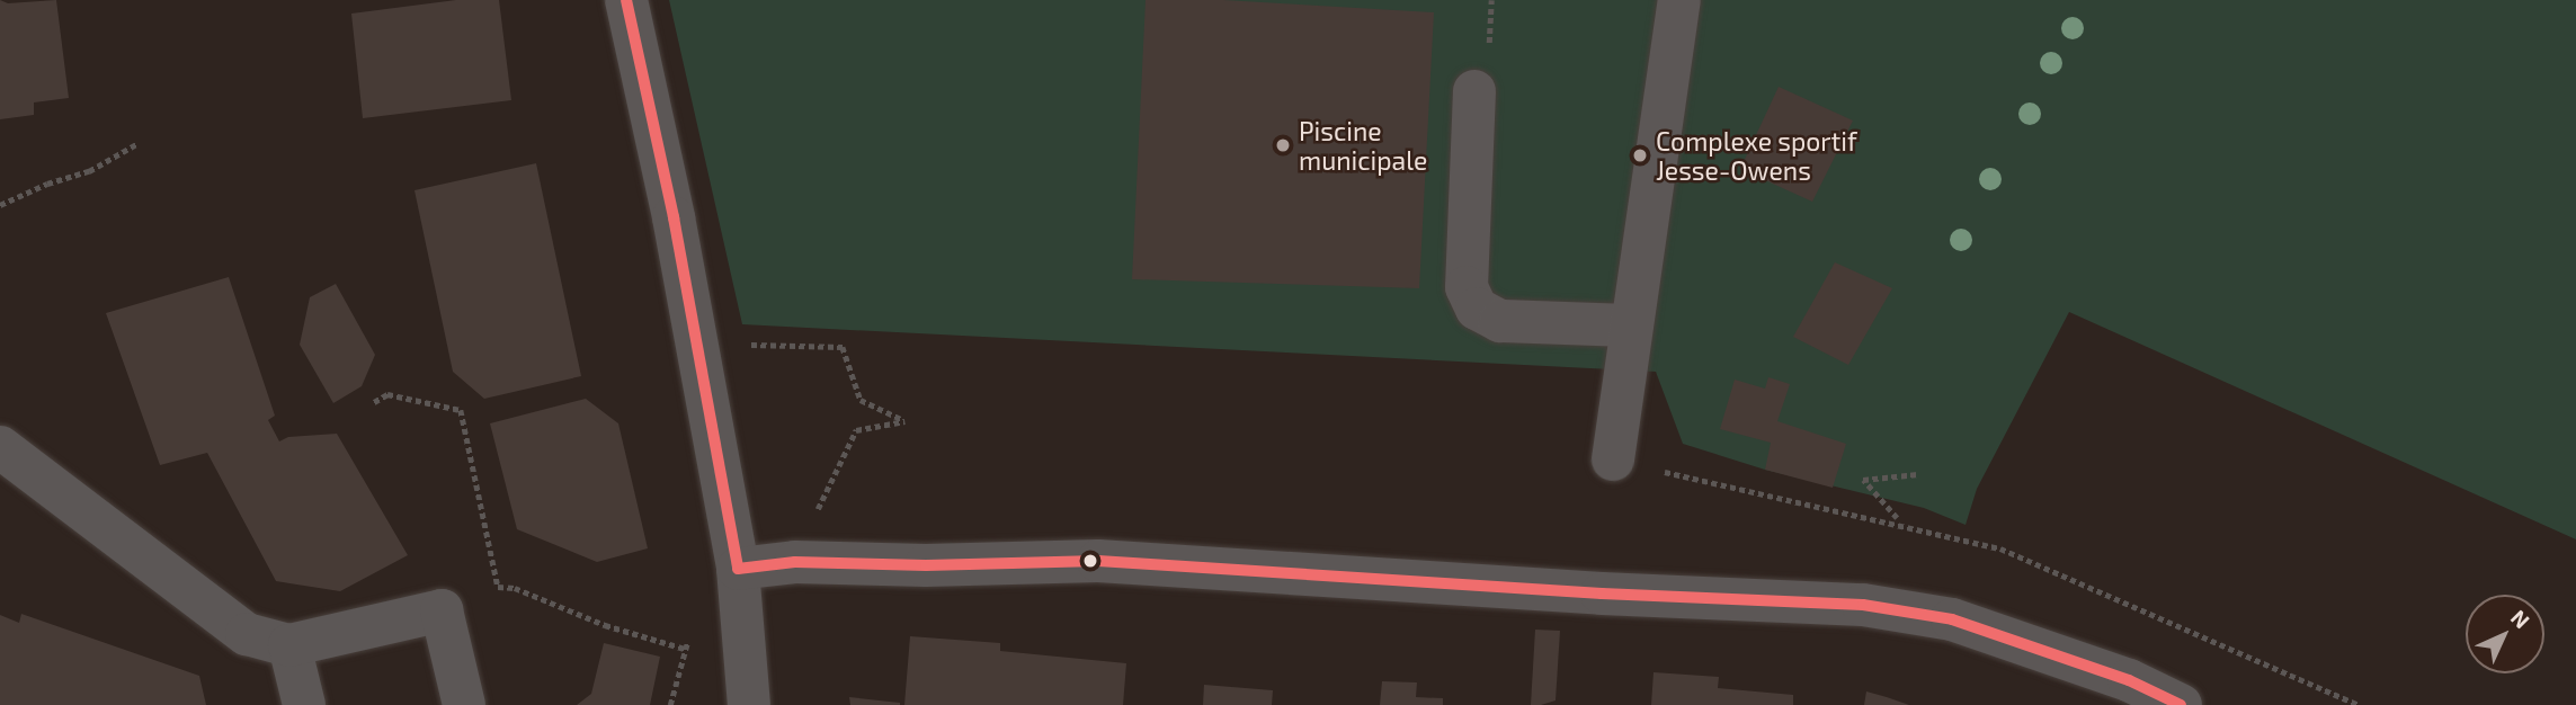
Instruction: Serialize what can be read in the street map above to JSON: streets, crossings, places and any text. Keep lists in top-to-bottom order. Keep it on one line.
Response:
{"places":["Piscine municipale","Complexe sportif Jesse-Owens"],"north":"top right"}
